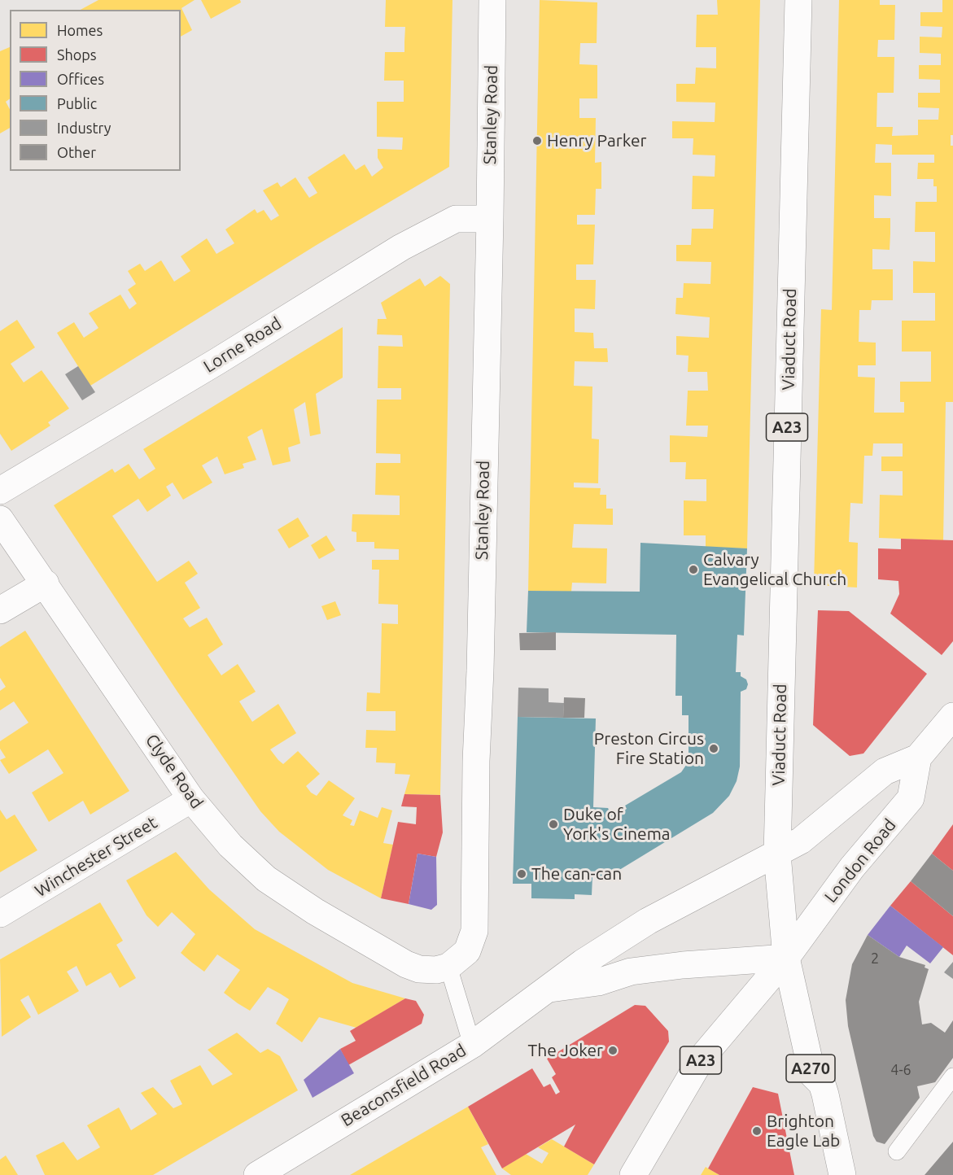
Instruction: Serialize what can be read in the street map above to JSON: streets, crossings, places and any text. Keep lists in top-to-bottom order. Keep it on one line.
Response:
{"streets":{"main road":["Stanley Road","Viaduct Road","Lorne Road","A23","Clyde Road","Winchester Street","London Road","A270","Beaconsfield Road"]},"crossings":[["Stanley Road","Lorne Road"],["Stanley Road","Clyde Road"],["Viaduct Road","A23"],["Viaduct Road","London Road"],["Viaduct Road","Beaconsfield Road"],["A23","London Road"],["A23","A270"],["A23","Beaconsfield Road"],["Clyde Road","Winchester Street"],["London Road","A270"],["London Road","Beaconsfield Road"],["A270","Beaconsfield Road"]],"places":["Henry Parker","Calvary Evangelical Church","Preston Circus Fire Station","Duke of York's Cinema","The can-can","The Joker","Brighton Eagle Lab"],"house_numbers":["2","4-6"],"legend":["Homes","Shops","Offices","Public","Industry","Other"]}
